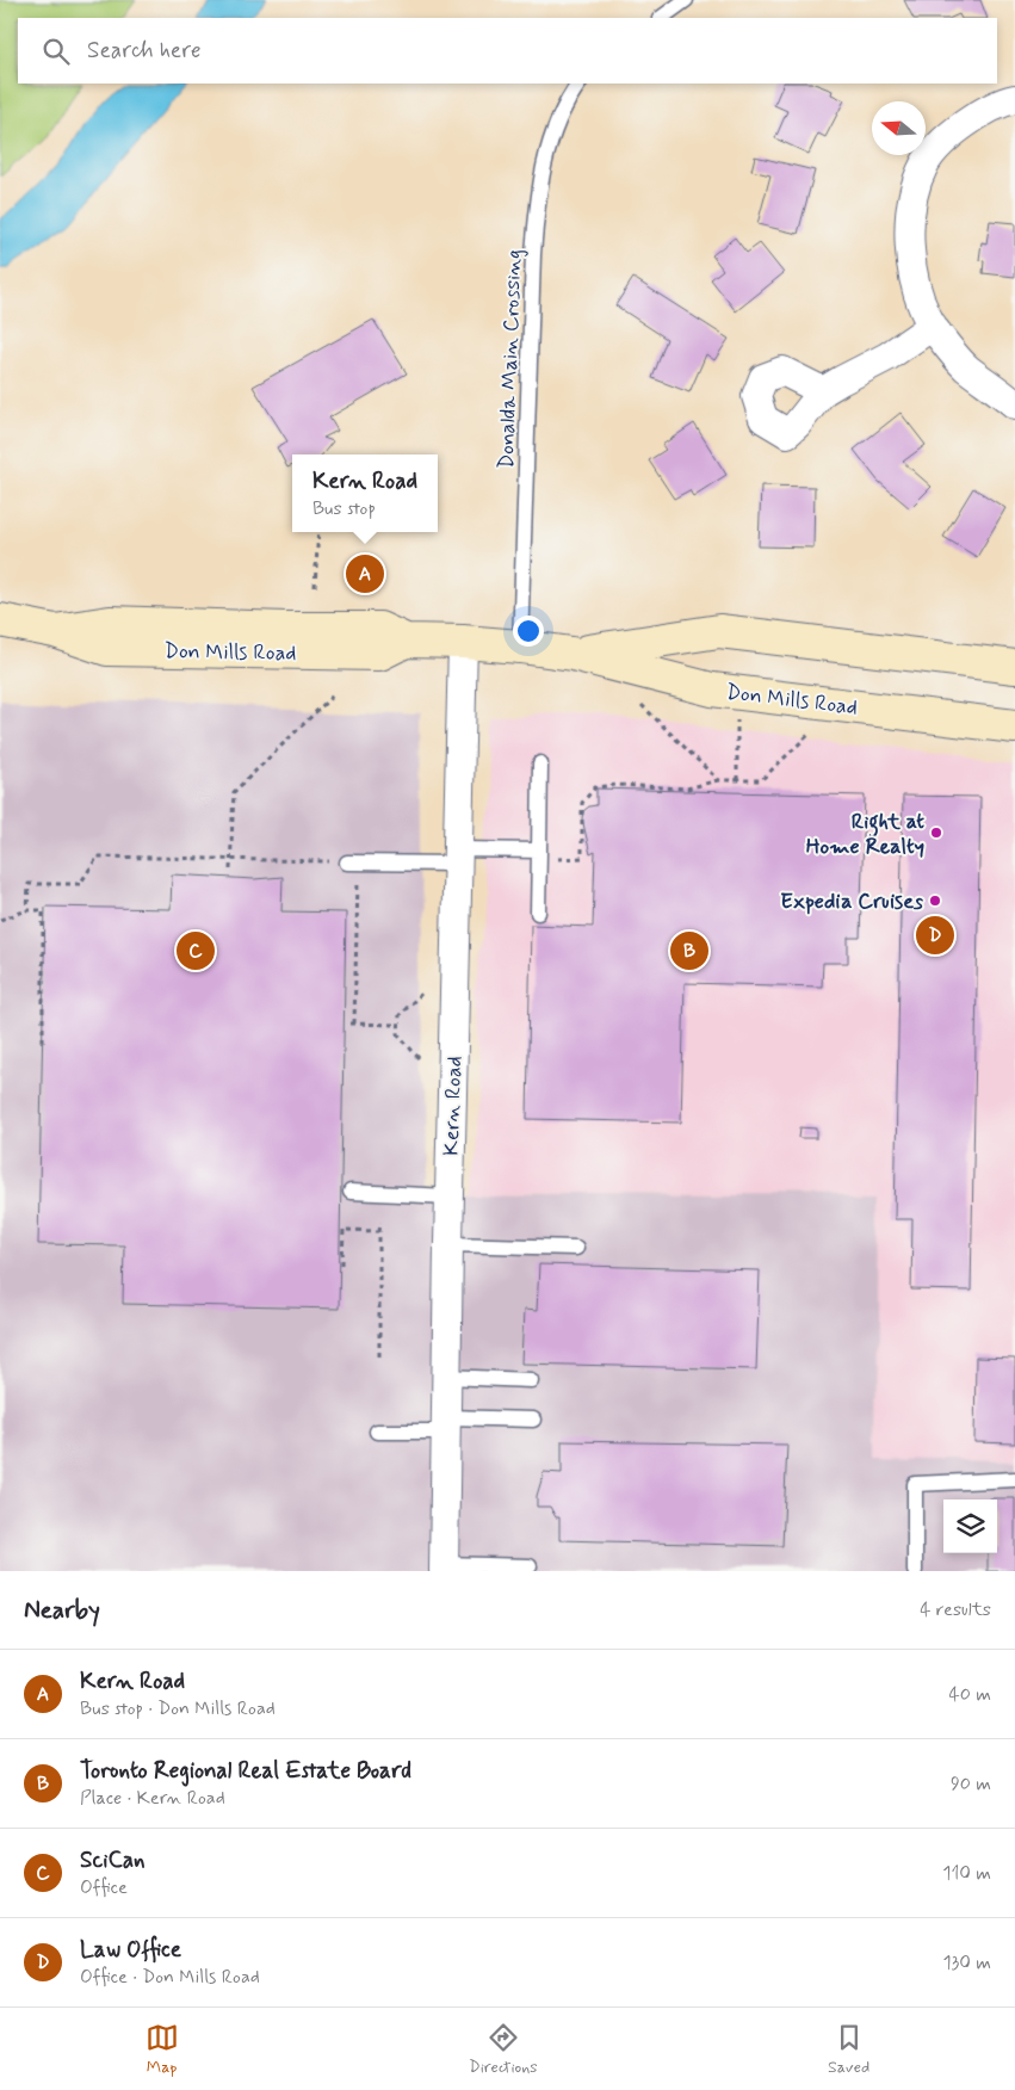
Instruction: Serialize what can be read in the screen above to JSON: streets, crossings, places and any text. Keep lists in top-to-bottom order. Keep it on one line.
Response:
{"streets":{"main road":["Don Mills Road"],"street":["Kern Road"],"lane":["Donalda Main Crossing"]},"crossings":[["Donalda Main Crossing","Don Mills Road"],["Don Mills Road","Kern Road"]],"places":["Right at Home Realty","Expedia Cruises"],"north":"left","page":{"search":"Search here","popup":["Kern Road","Bus stop"],"pins":["A","D","B","C"],"heading":["Nearby","4 results"],"list":[{"mark":"A","name":"Kern Road","note":"Bus stop · Don Mills Road","value":"40 m"},{"mark":"B","name":"Toronto Regional Real Estate Board","note":"Place · Kern Road","value":"90 m"},{"mark":"C","name":"SciCan","note":"Office","value":"110 m"},{"mark":"D","name":"Law Office","note":"Office · Don Mills Road","value":"130 m"}],"nav":["Map","Directions","Saved"]}}
